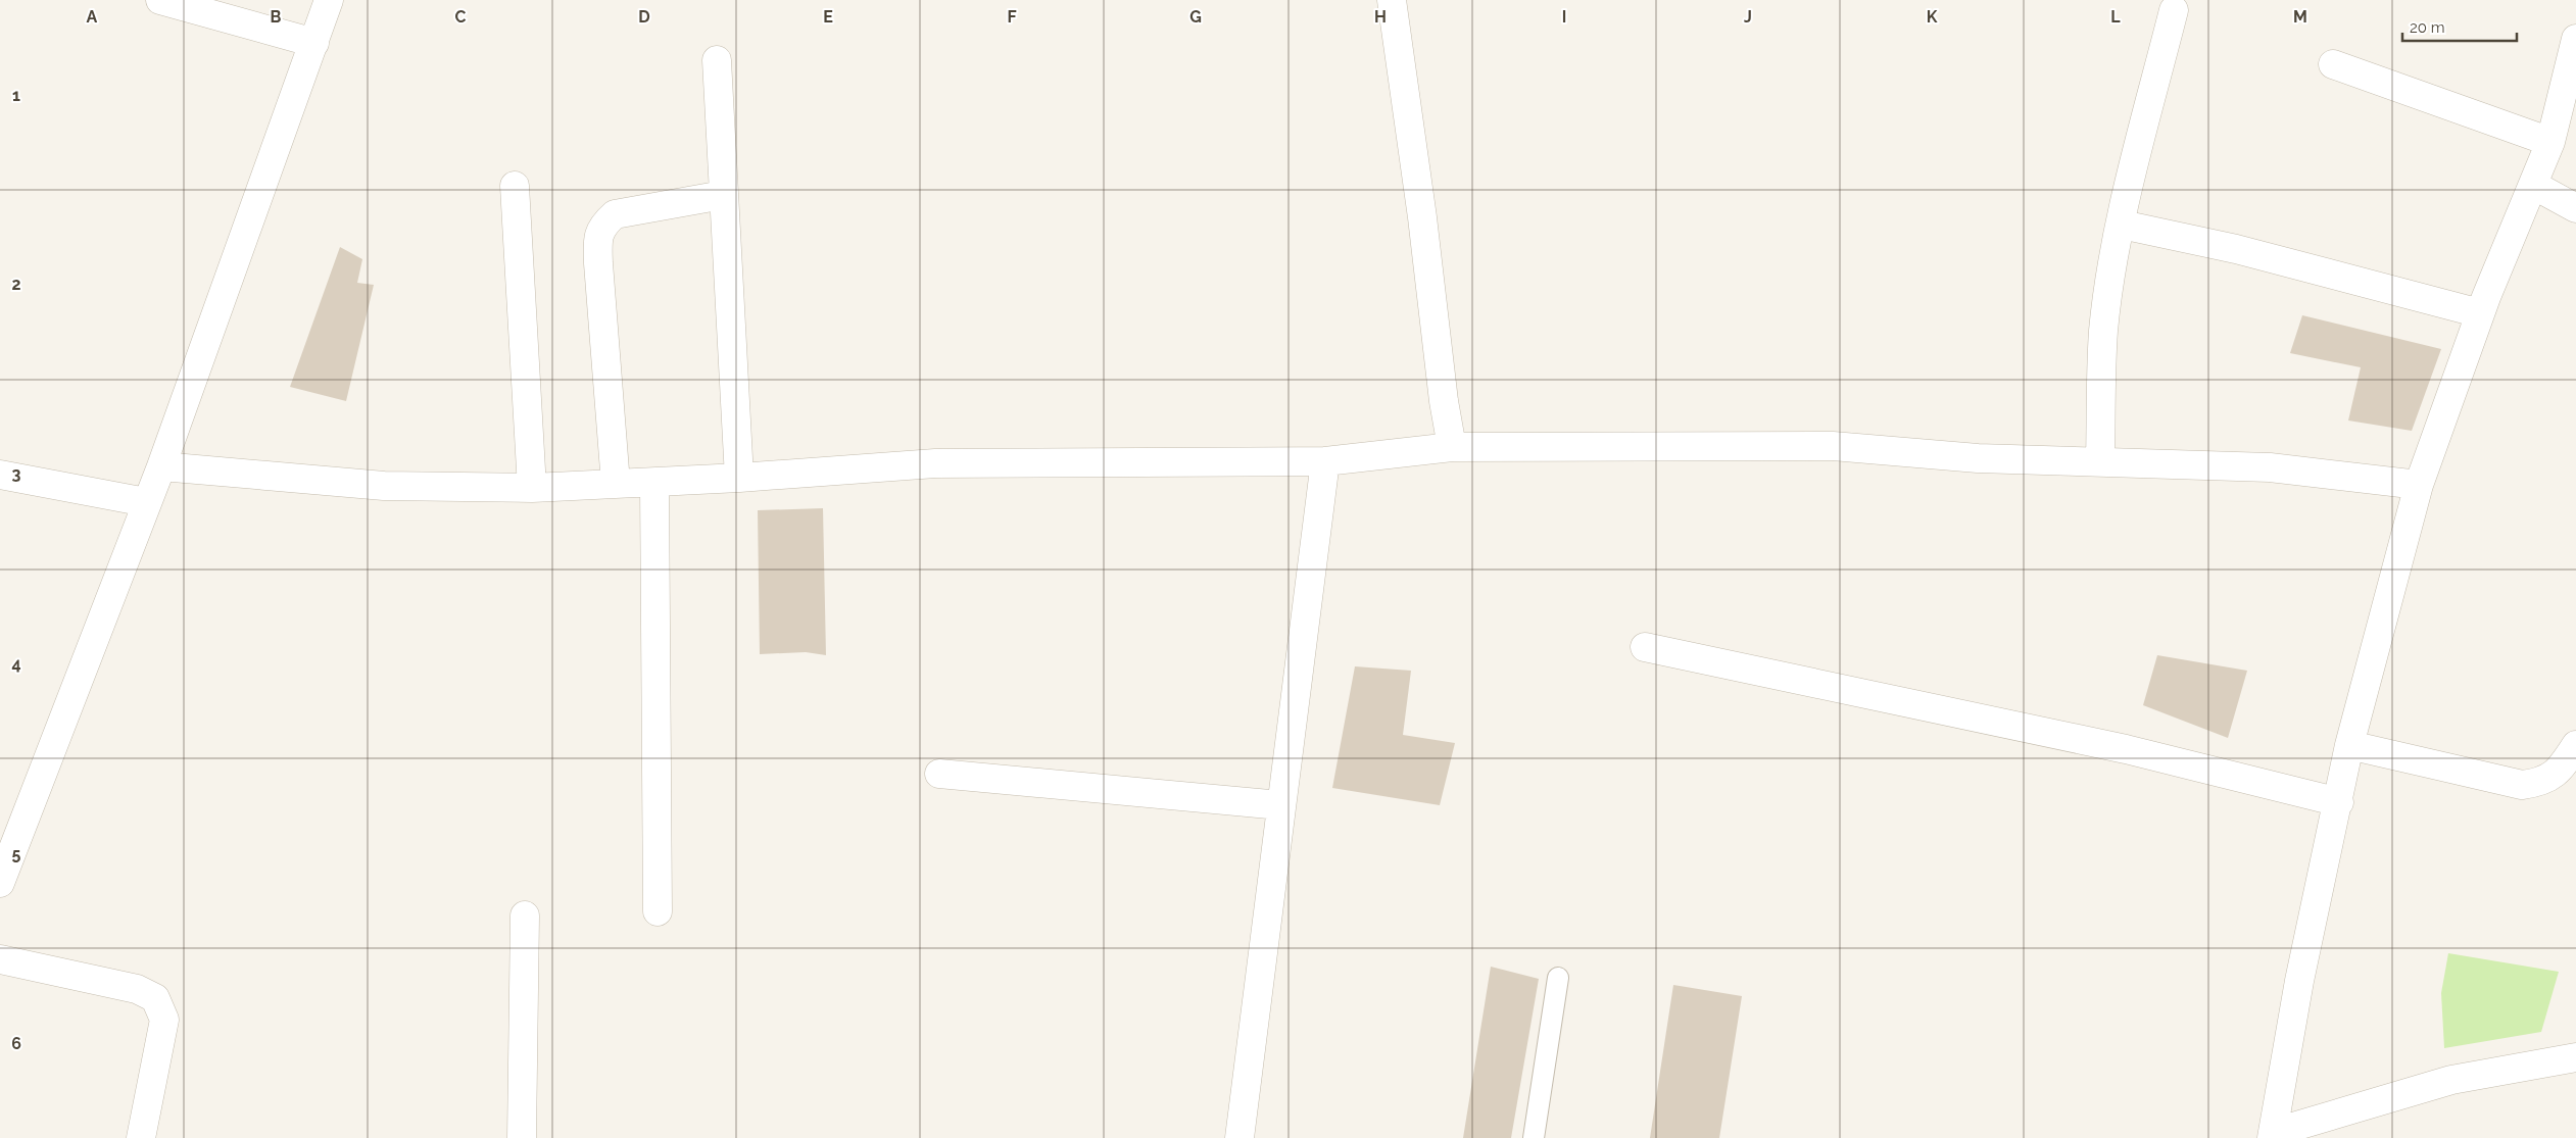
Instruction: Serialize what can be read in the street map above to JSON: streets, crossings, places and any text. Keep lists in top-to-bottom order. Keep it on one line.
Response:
{"scale_bar":"20 m","grid":{"columns":["A","B","C","D","E","F","G","H","I","J","K","L","M"],"rows":["1","2","3","4","5","6"]}}
